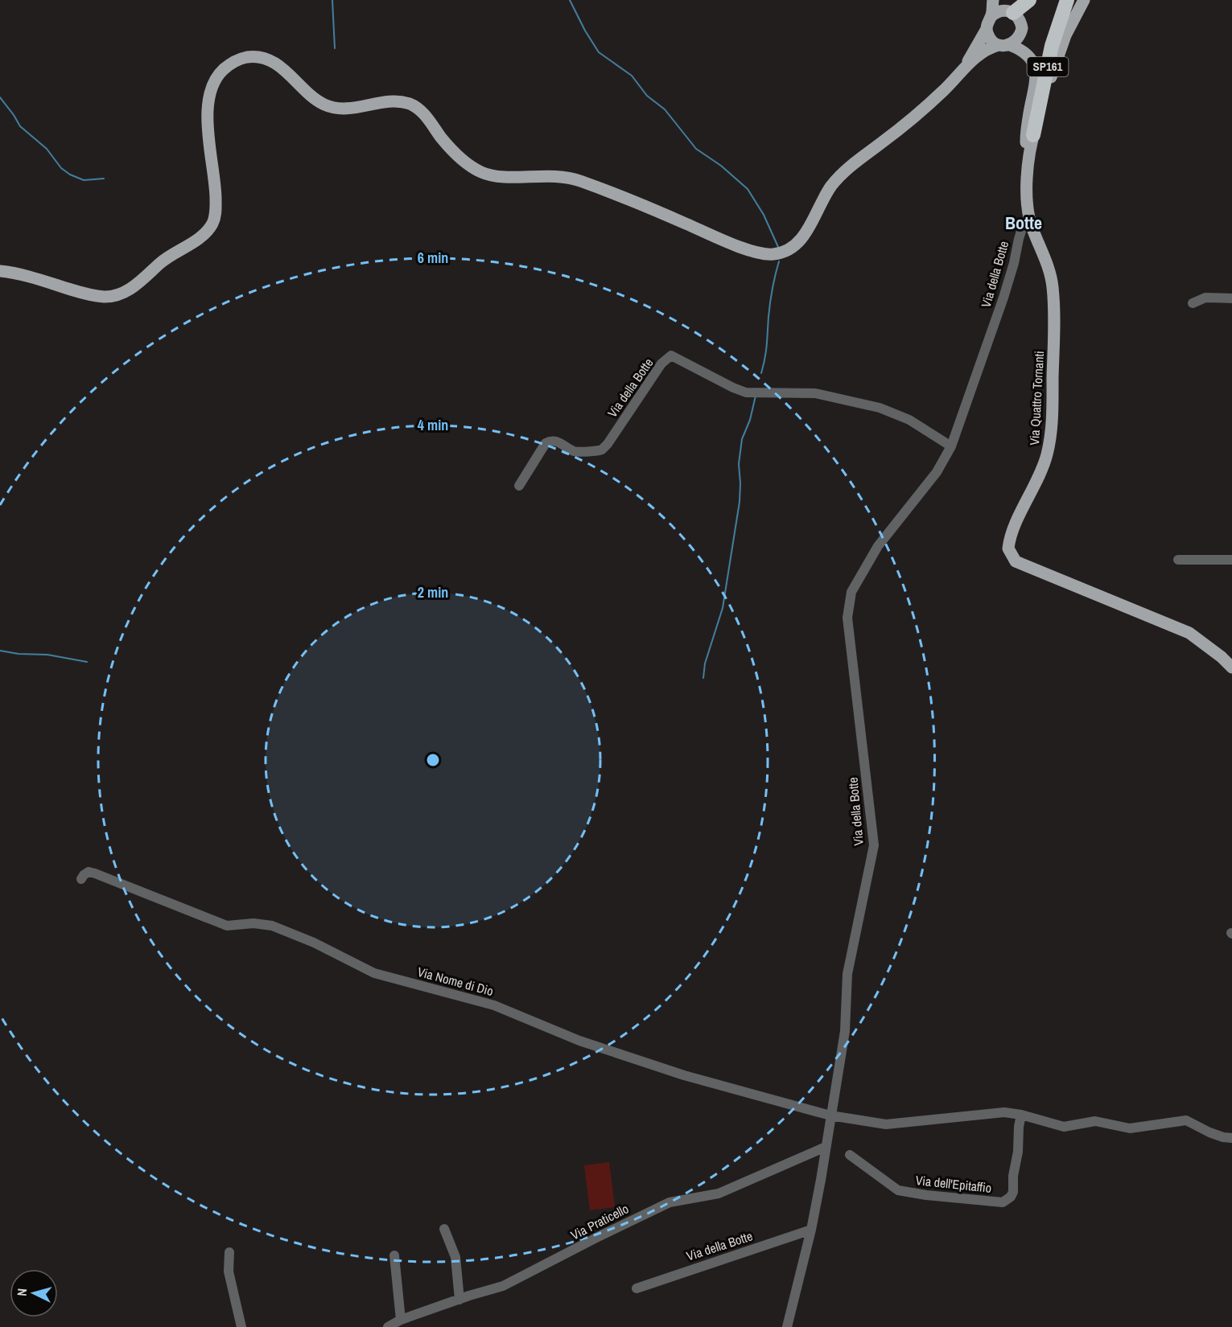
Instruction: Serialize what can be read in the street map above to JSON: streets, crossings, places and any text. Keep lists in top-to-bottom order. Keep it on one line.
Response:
{"streets":{"highway":["SP161"],"main road":["Via Quattro Tornanti"],"street":["Via della Botte","Via Nome di Dio","Via dell'Epitaffio","Via Praticello"]},"crossings":[["Via della Botte","Via Quattro Tornanti"],["Via della Botte","Via Nome di Dio"],["Via della Botte","Via Praticello"]],"districts":["Botte"],"north":"left","rings":["6 min","4 min","2 min"]}
